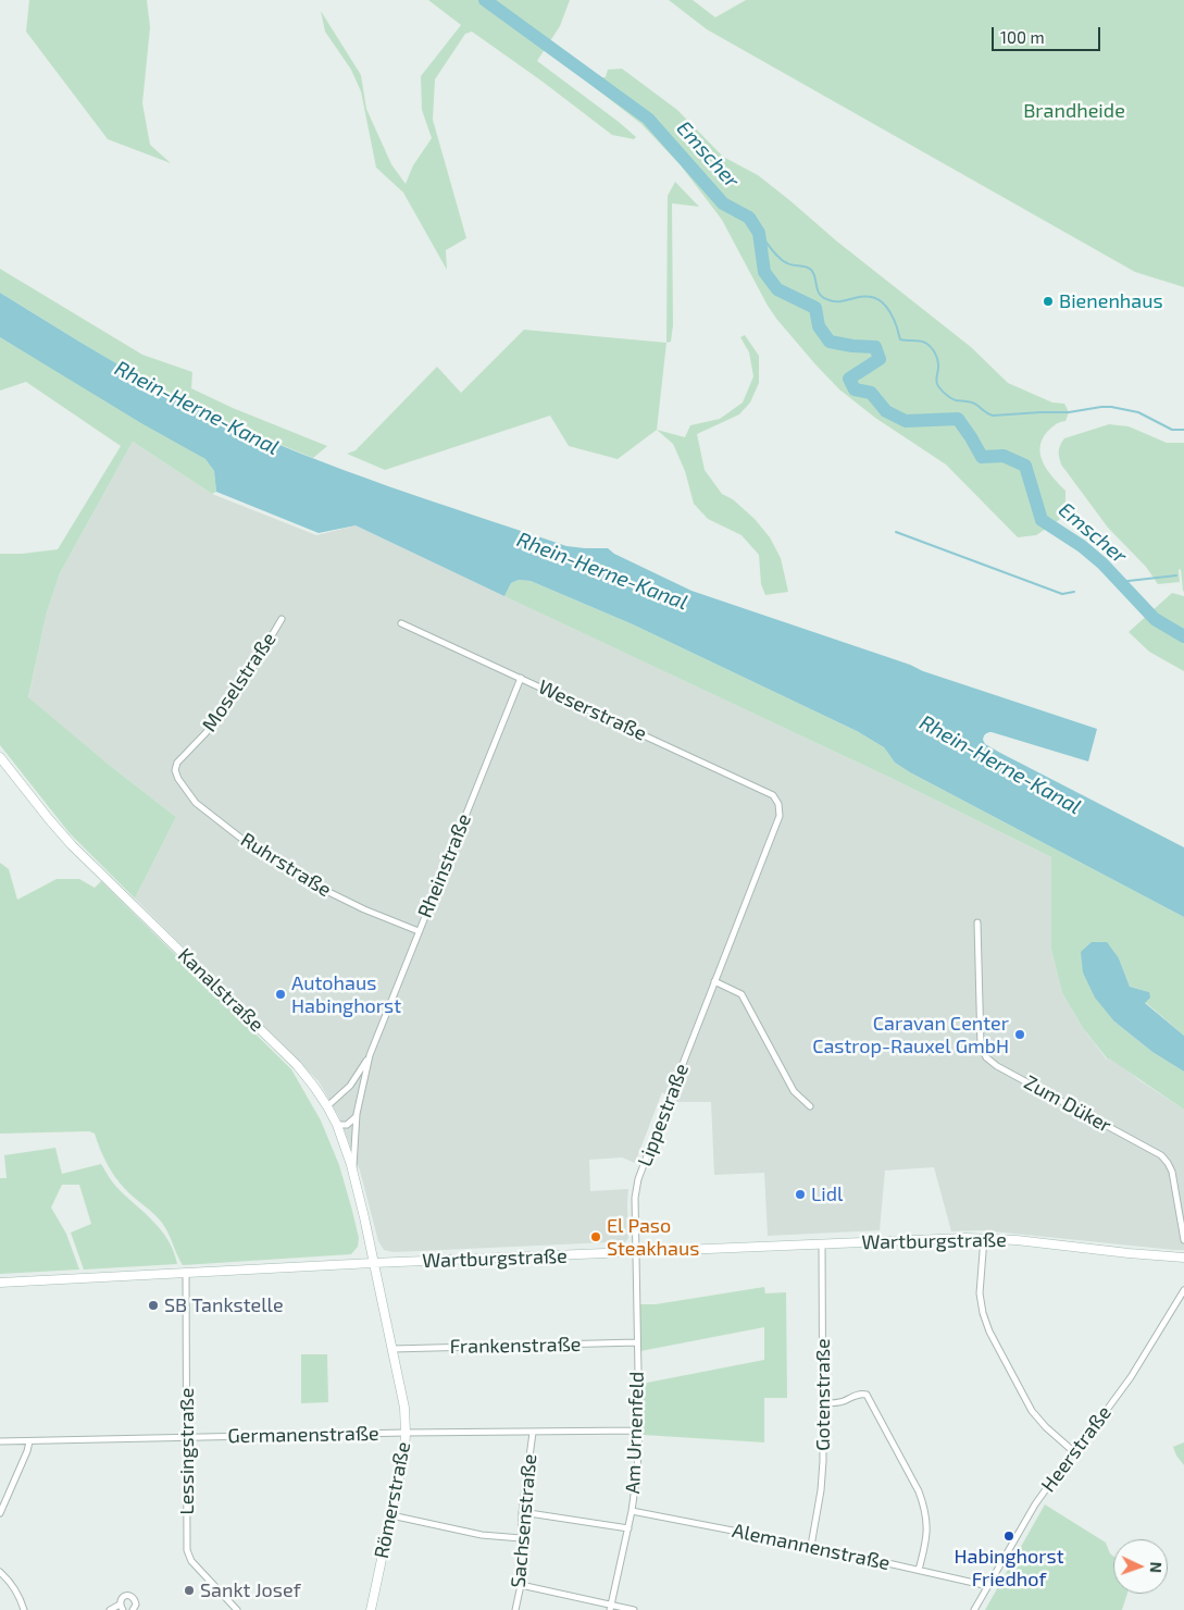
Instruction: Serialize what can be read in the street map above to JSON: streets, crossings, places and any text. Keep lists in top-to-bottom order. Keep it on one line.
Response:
{"streets":{"main road":["Kanalstraße","Wartburgstraße","Römerstraße"],"street":["Moselstraße","Weserstraße","Ruhrstraße","Rheinstraße","Zum Düker","Lippestraße","Frankenstraße","Gotenstraße","Am Urnenfeld","Germanenstraße","Heerstraße","Lessingstraße","Sachsenstraße","Alemannenstraße"]},"crossings":[["Moselstraße","Ruhrstraße"],["Weserstraße","Rheinstraße"],["Weserstraße","Lippestraße"],["Ruhrstraße","Rheinstraße"],["Rheinstraße","Kanalstraße"],["Kanalstraße","Wartburgstraße"],["Kanalstraße","Römerstraße"],["Lippestraße","Wartburgstraße"],["Lippestraße","Am Urnenfeld"],["Wartburgstraße","Gotenstraße"],["Wartburgstraße","Am Urnenfeld"],["Wartburgstraße","Lessingstraße"],["Wartburgstraße","Römerstraße"],["Frankenstraße","Am Urnenfeld"],["Frankenstraße","Römerstraße"],["Gotenstraße","Alemannenstraße"],["Am Urnenfeld","Germanenstraße"],["Am Urnenfeld","Alemannenstraße"],["Germanenstraße","Lessingstraße"],["Germanenstraße","Römerstraße"],["Germanenstraße","Sachsenstraße"],["Heerstraße","Alemannenstraße"]],"water":["Emscher","Rhein-Herne-Kanal"],"parks":["Brandheide"],"places":["Bienenhaus","Autohaus Habinghorst","Caravan Center Castrop-Rauxel GmbH","Lidl","El Paso Steakhaus","SB Tankstelle","Habinghorst Friedhof","Sankt Josef"],"scale_bar":"100 m","north":"right"}
